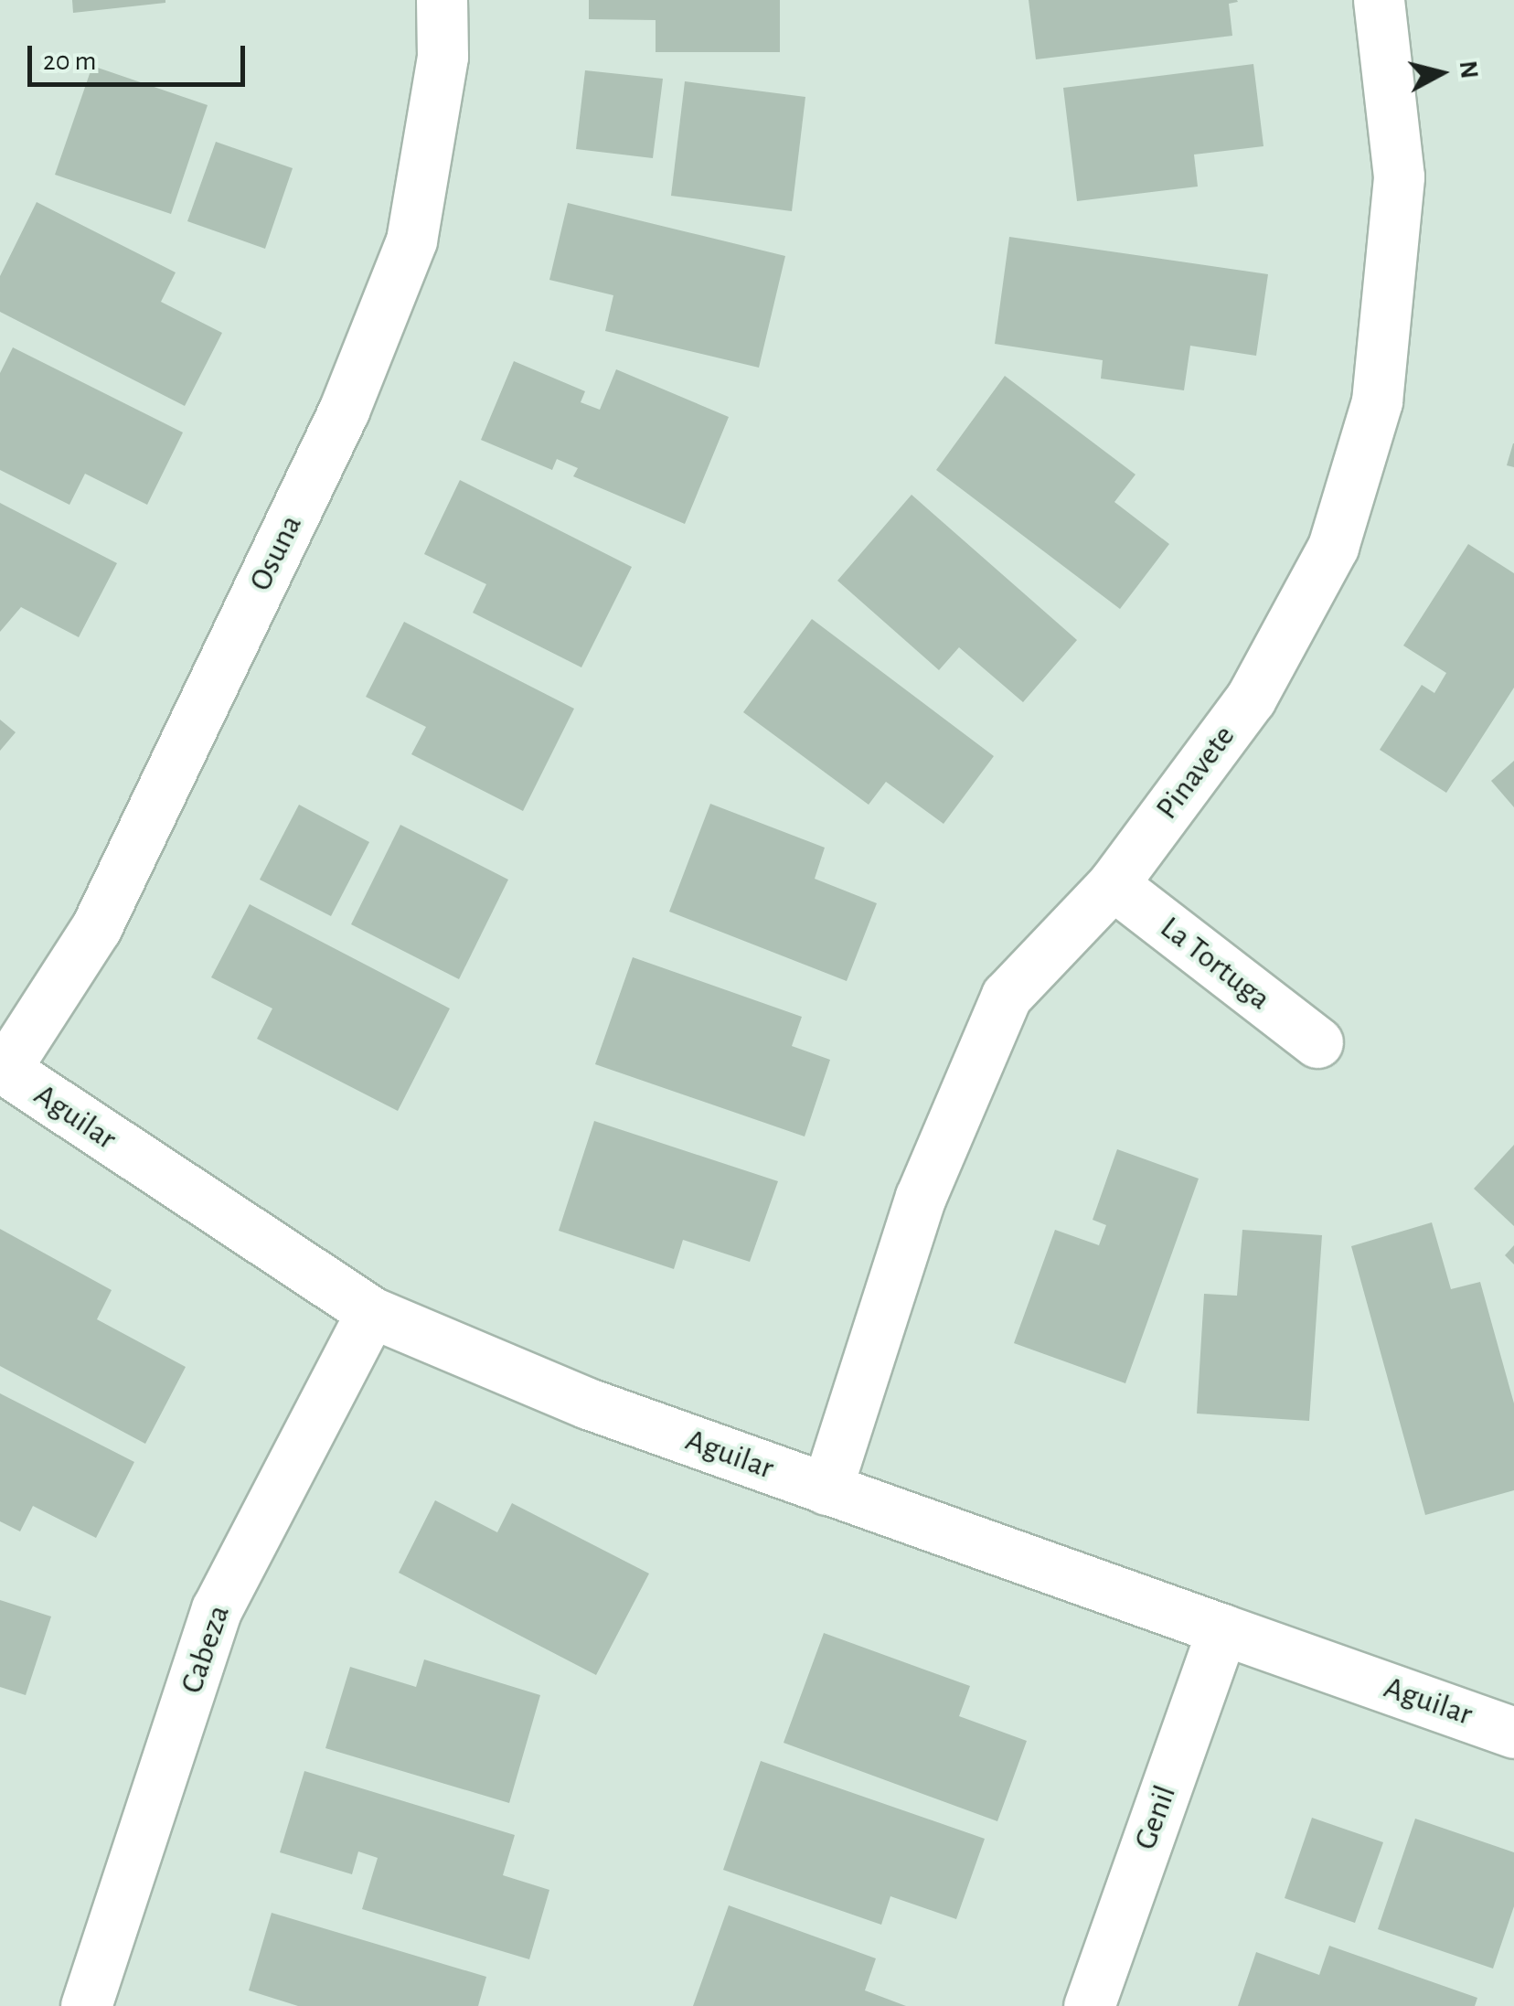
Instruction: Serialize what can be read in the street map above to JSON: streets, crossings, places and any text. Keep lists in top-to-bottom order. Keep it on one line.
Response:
{"streets":{"street":["Osuna","Pinavete","La Tortuga","Aguilar","Cabeza","Genil"]},"crossings":[["Osuna","Aguilar"],["Pinavete","La Tortuga"],["Pinavete","Aguilar"],["Aguilar","Cabeza"],["Aguilar","Genil"]],"scale_bar":"20 m","north":"right"}
